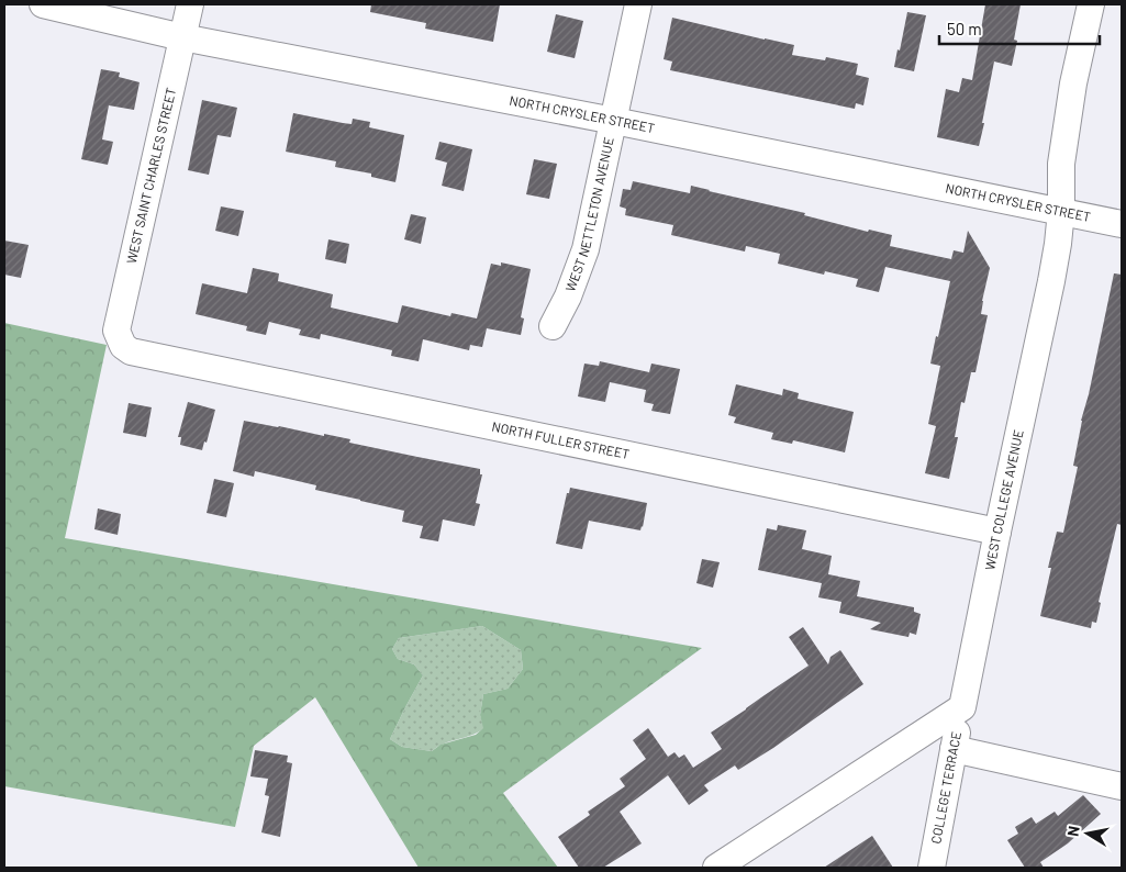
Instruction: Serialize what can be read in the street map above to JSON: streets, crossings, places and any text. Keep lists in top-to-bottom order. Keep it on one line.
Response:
{"streets":{"street":["NORTH CRYSLER STREET","WEST SAINT CHARLES STREET","WEST NETTLETON AVENUE","NORTH FULLER STREET","WEST COLLEGE AVENUE","COLLEGE TERRACE"]},"crossings":[["NORTH CRYSLER STREET","WEST SAINT CHARLES STREET"],["NORTH CRYSLER STREET","WEST NETTLETON AVENUE"],["NORTH CRYSLER STREET","WEST COLLEGE AVENUE"],["WEST SAINT CHARLES STREET","NORTH FULLER STREET"],["NORTH FULLER STREET","WEST COLLEGE AVENUE"],["WEST COLLEGE AVENUE","COLLEGE TERRACE"]],"scale_bar":"50 m","north":"left"}
